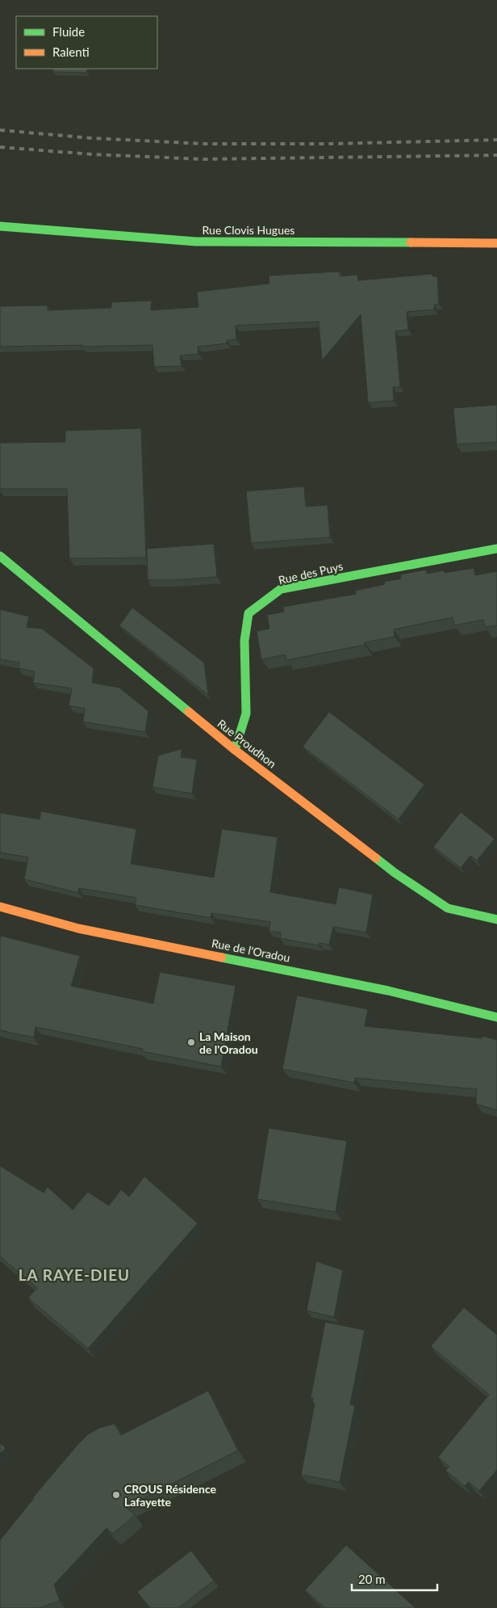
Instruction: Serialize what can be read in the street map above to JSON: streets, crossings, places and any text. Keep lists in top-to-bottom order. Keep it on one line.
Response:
{"streets":{"street":["Rue Clovis Hugues","Rue des Puys","Rue Proudhon","Rue de l'Oradou"]},"crossings":[["Rue des Puys","Rue Proudhon"]],"districts":["LA RAYE-DIEU"],"places":["La Maison de l'Oradou","CROUS Résidence Lafayette"],"legend":["Fluide","Ralenti"],"scale_bar":"20 m"}
